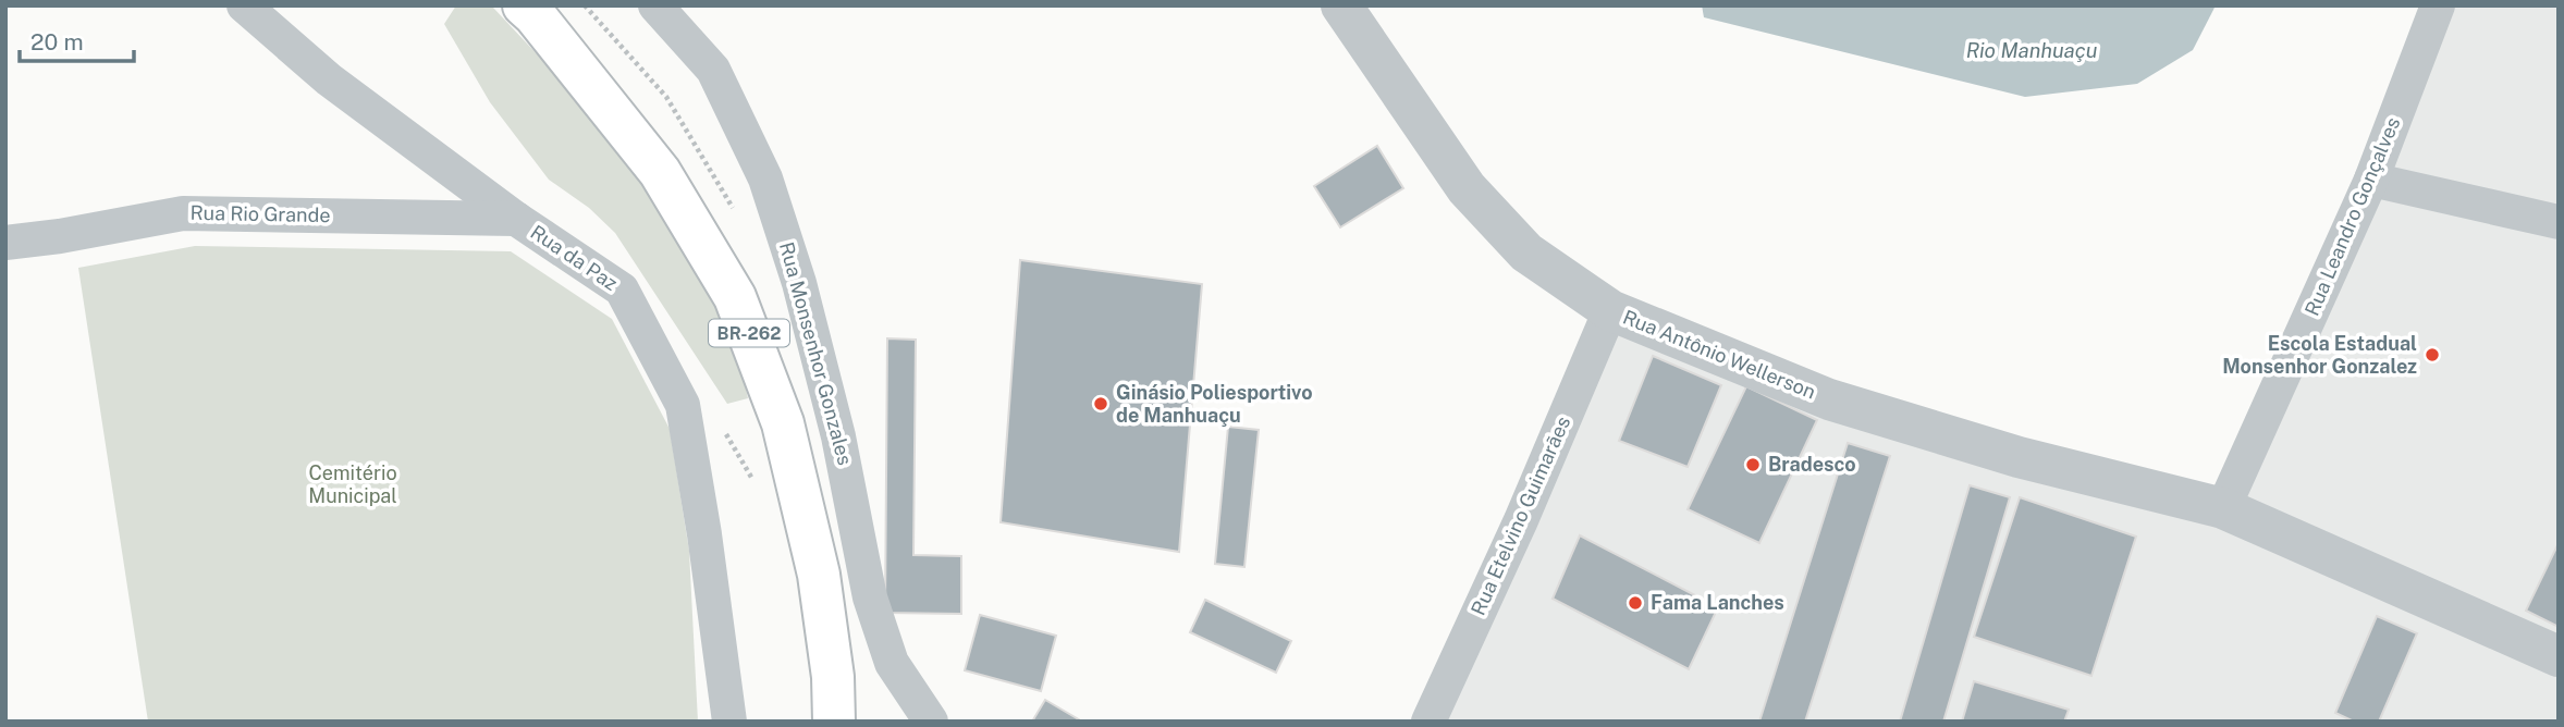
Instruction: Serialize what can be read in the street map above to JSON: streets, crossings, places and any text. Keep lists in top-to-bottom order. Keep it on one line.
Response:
{"streets":{"highway":["BR-262"],"street":["Rua Rio Grande","Rua Leandro Gonçalves","Rua da Paz","Rua Monsenhor Gonzales","Rua Antônio Wellerson","Rua Etelvino Guimarães"]},"crossings":[["Rua Rio Grande","Rua da Paz"],["Rua Leandro Gonçalves","Rua Antônio Wellerson"],["Rua Antônio Wellerson","Rua Etelvino Guimarães"]],"water":["Rio Manhuaçu"],"parks":["Cemitério Municipal"],"places":["Escola Estadual Monsenhor Gonzalez","Ginásio Poliesportivo de Manhuaçu","Bradesco","Fama Lanches"],"scale_bar":"20 m"}
